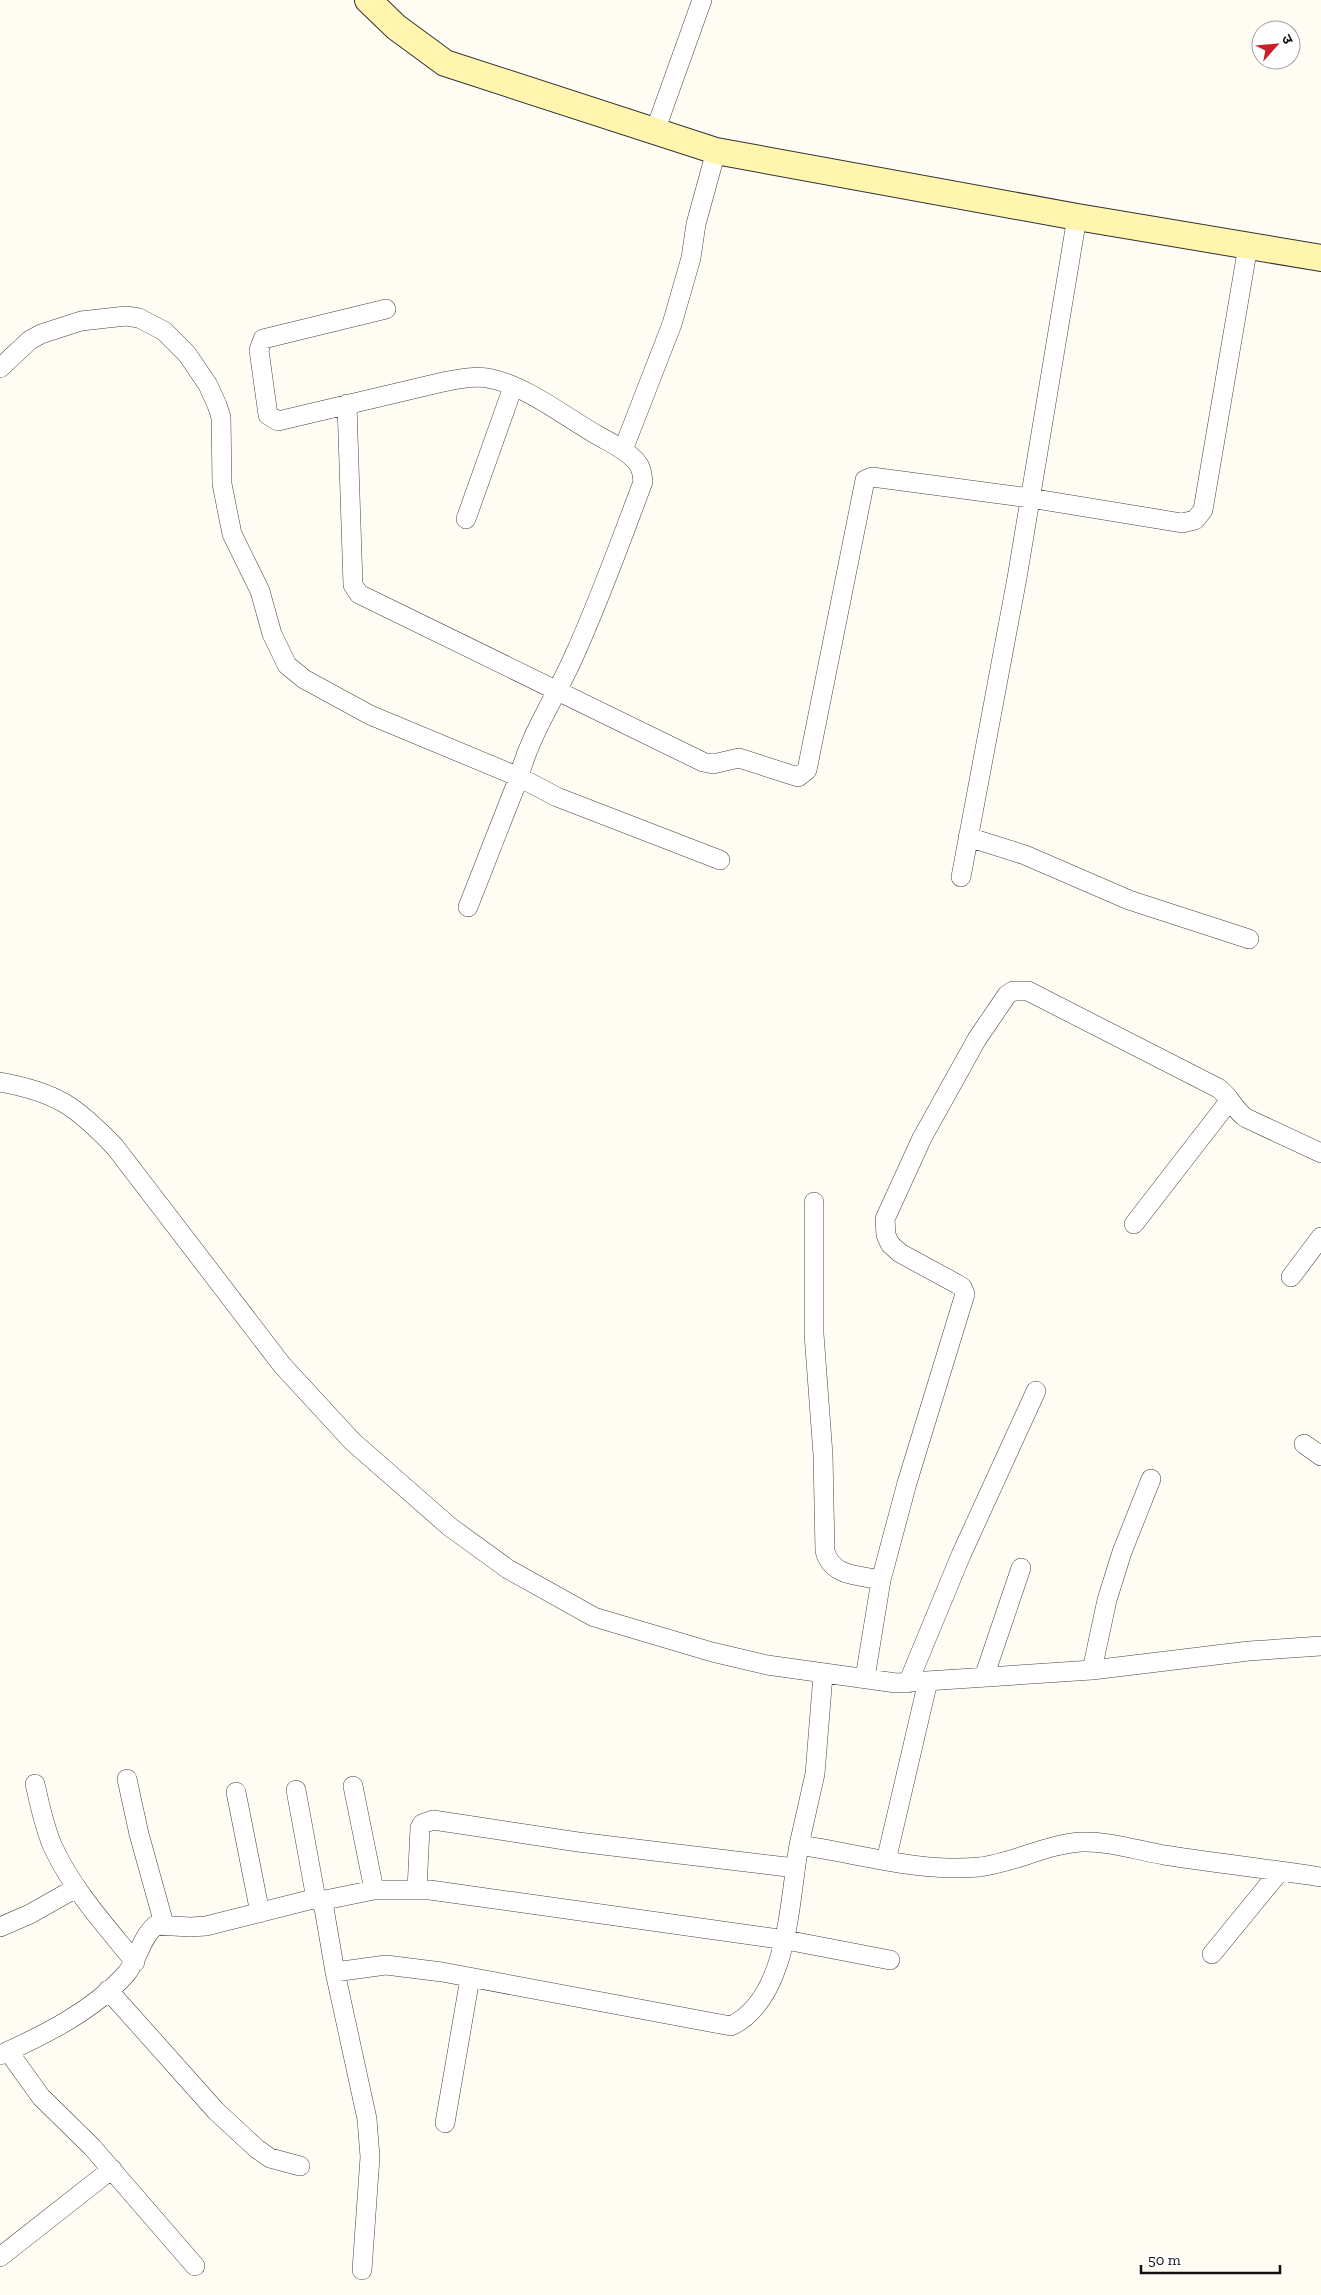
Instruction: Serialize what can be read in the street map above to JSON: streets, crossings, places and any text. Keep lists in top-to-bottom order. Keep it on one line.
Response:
{"scale_bar":"50 m","north":"top right"}
